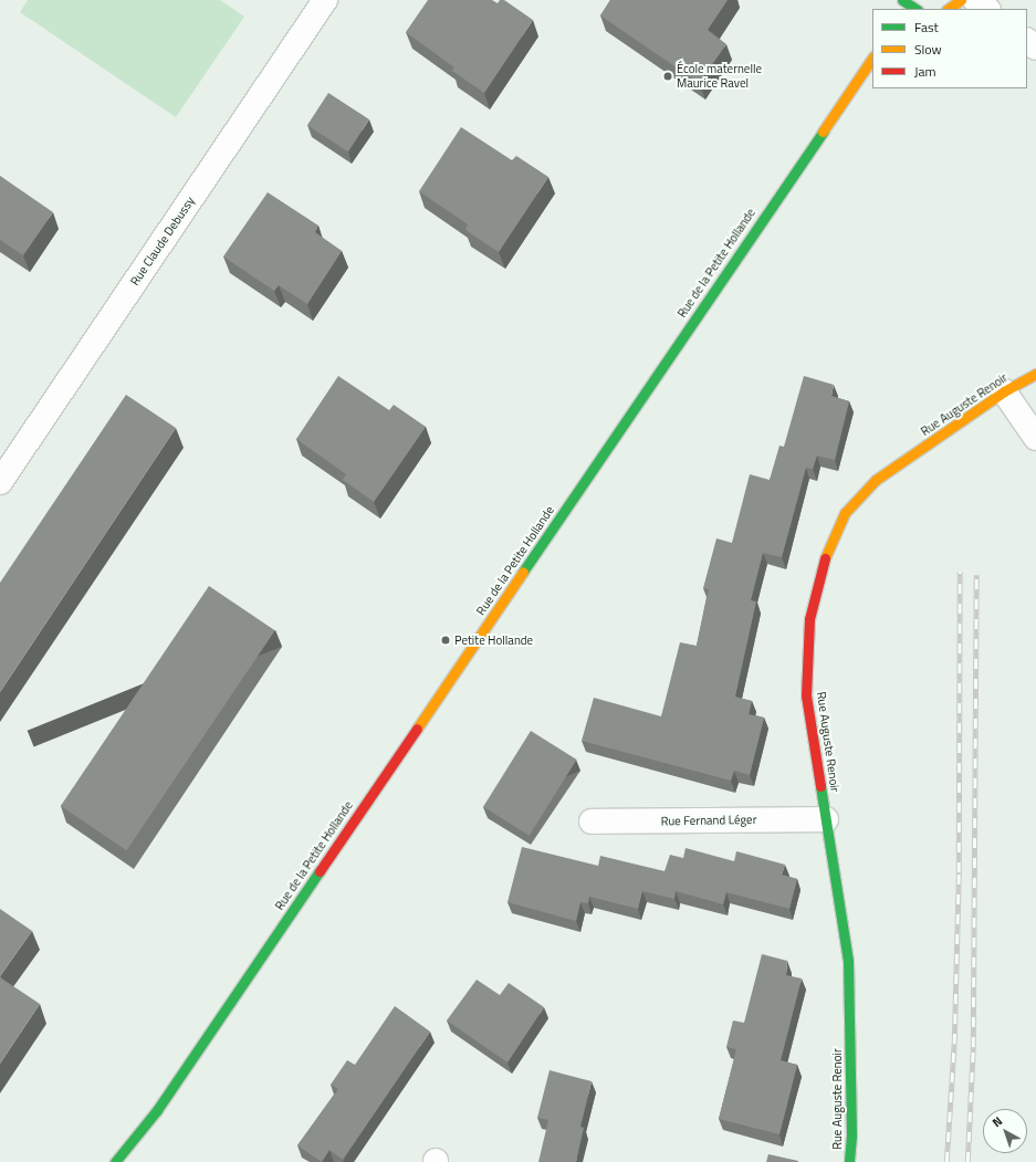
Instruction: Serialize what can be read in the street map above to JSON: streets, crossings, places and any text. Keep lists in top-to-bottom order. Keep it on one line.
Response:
{"streets":{"street":["Rue Claude Debussy","Rue de la Petite Hollande","Rue Auguste Renoir","Rue Fernand Léger"]},"crossings":[["Rue Auguste Renoir","Rue Fernand Léger"]],"places":["École maternelle Maurice Ravel","Petite Hollande"],"legend":["Fast","Slow","Jam"],"north":"top left"}
